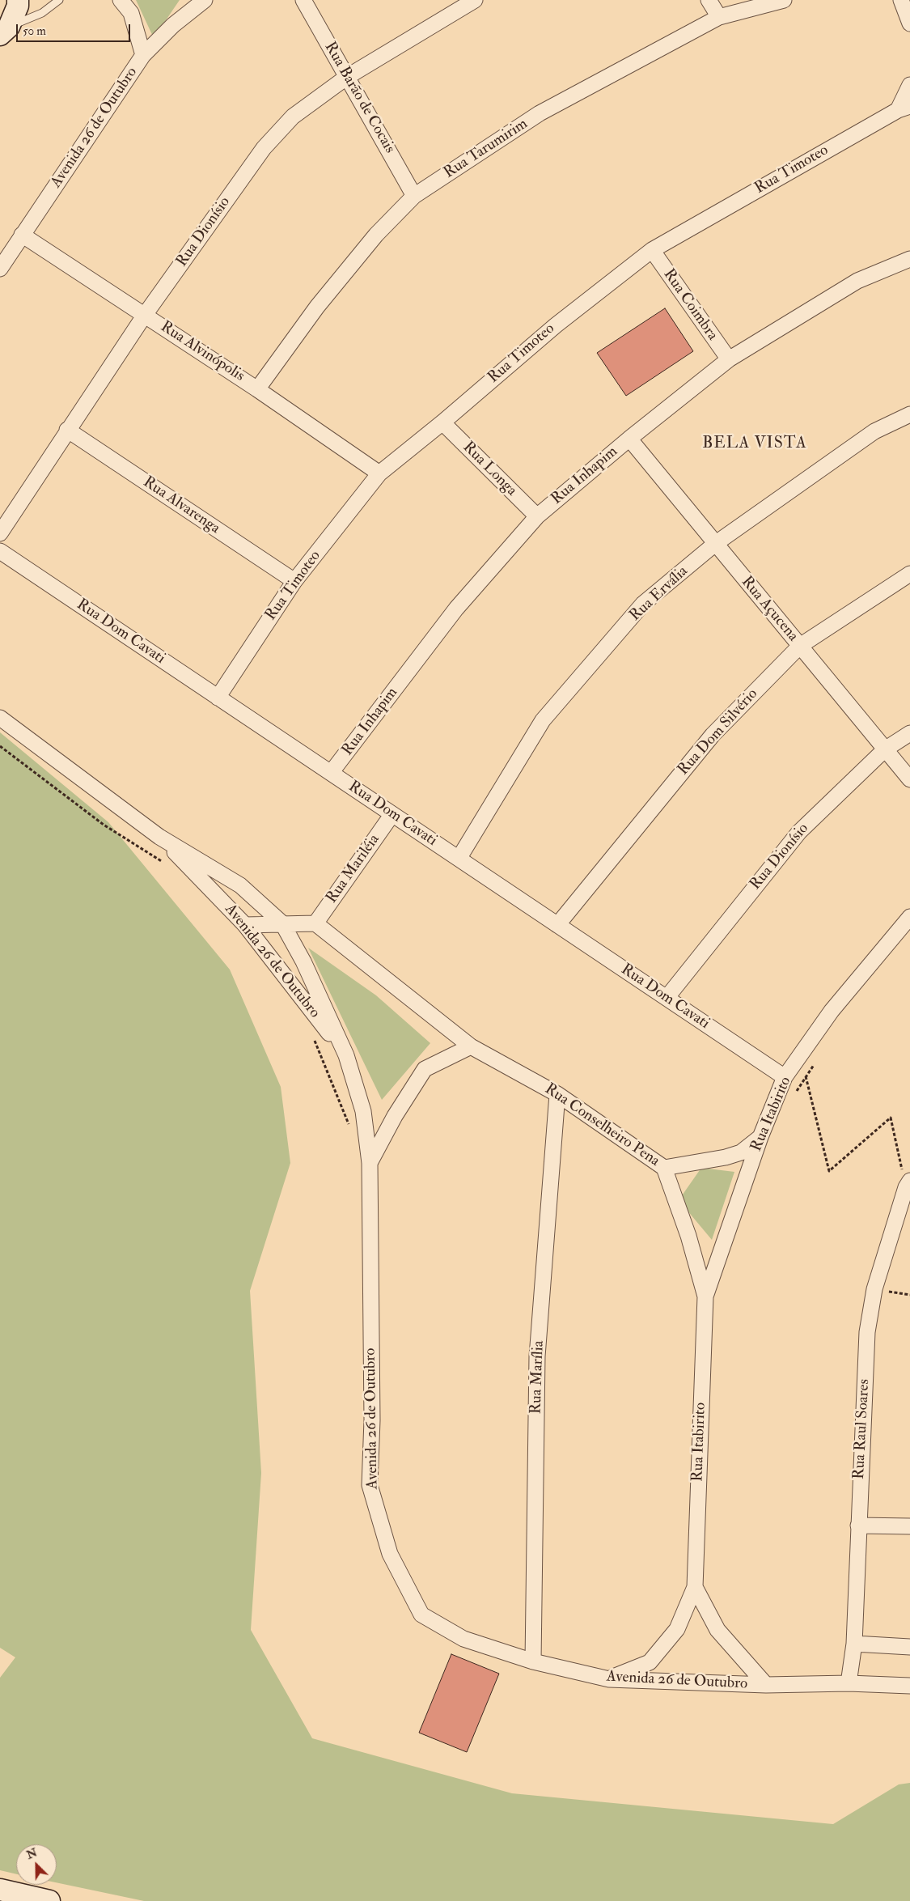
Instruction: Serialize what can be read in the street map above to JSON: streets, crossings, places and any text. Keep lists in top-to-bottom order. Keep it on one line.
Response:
{"streets":{"street":["Rua Barão de Cocais","Avenida 26 de Outubro","Rua Tarumirim","Rua Timoteo","Rua Dionísio","Rua Coimbra","Rua Alvinópolis","Rua Longa","Rua Inhapim","Rua Alvarenga","Rua Ervália","Rua Açucena","Rua Dom Cavati","Rua Dom Silvério","Rua Mariléia","Rua Itabirito","Rua Conselheiro Pena","Rua Marília","Rua Raul Soares"]},"crossings":[["Rua Barão de Cocais","Rua Tarumirim"],["Rua Barão de Cocais","Rua Dionísio"],["Avenida 26 de Outubro","Rua Alvinópolis"],["Avenida 26 de Outubro","Rua Itabirito"],["Avenida 26 de Outubro","Rua Marília"],["Avenida 26 de Outubro","Rua Raul Soares"],["Rua Tarumirim","Rua Alvinópolis"],["Rua Timoteo","Rua Coimbra"],["Rua Timoteo","Rua Alvinópolis"],["Rua Timoteo","Rua Longa"],["Rua Timoteo","Rua Alvarenga"],["Rua Timoteo","Rua Dom Cavati"],["Rua Dionísio","Rua Alvinópolis"],["Rua Dionísio","Rua Alvarenga"],["Rua Dionísio","Rua Açucena"],["Rua Dionísio","Rua Dom Cavati"],["Rua Coimbra","Rua Inhapim"],["Rua Longa","Rua Inhapim"],["Rua Inhapim","Rua Açucena"],["Rua Inhapim","Rua Dom Cavati"],["Rua Ervália","Rua Açucena"],["Rua Ervália","Rua Dom Cavati"],["Rua Açucena","Rua Dom Silvério"],["Rua Dom Cavati","Rua Dom Silvério"],["Rua Dom Cavati","Rua Mariléia"],["Rua Dom Cavati","Rua Itabirito"],["Rua Mariléia","Rua Conselheiro Pena"],["Rua Itabirito","Rua Conselheiro Pena"],["Rua Conselheiro Pena","Rua Marília"]],"districts":["BELA VISTA"],"scale_bar":"50 m","north":"top left"}
